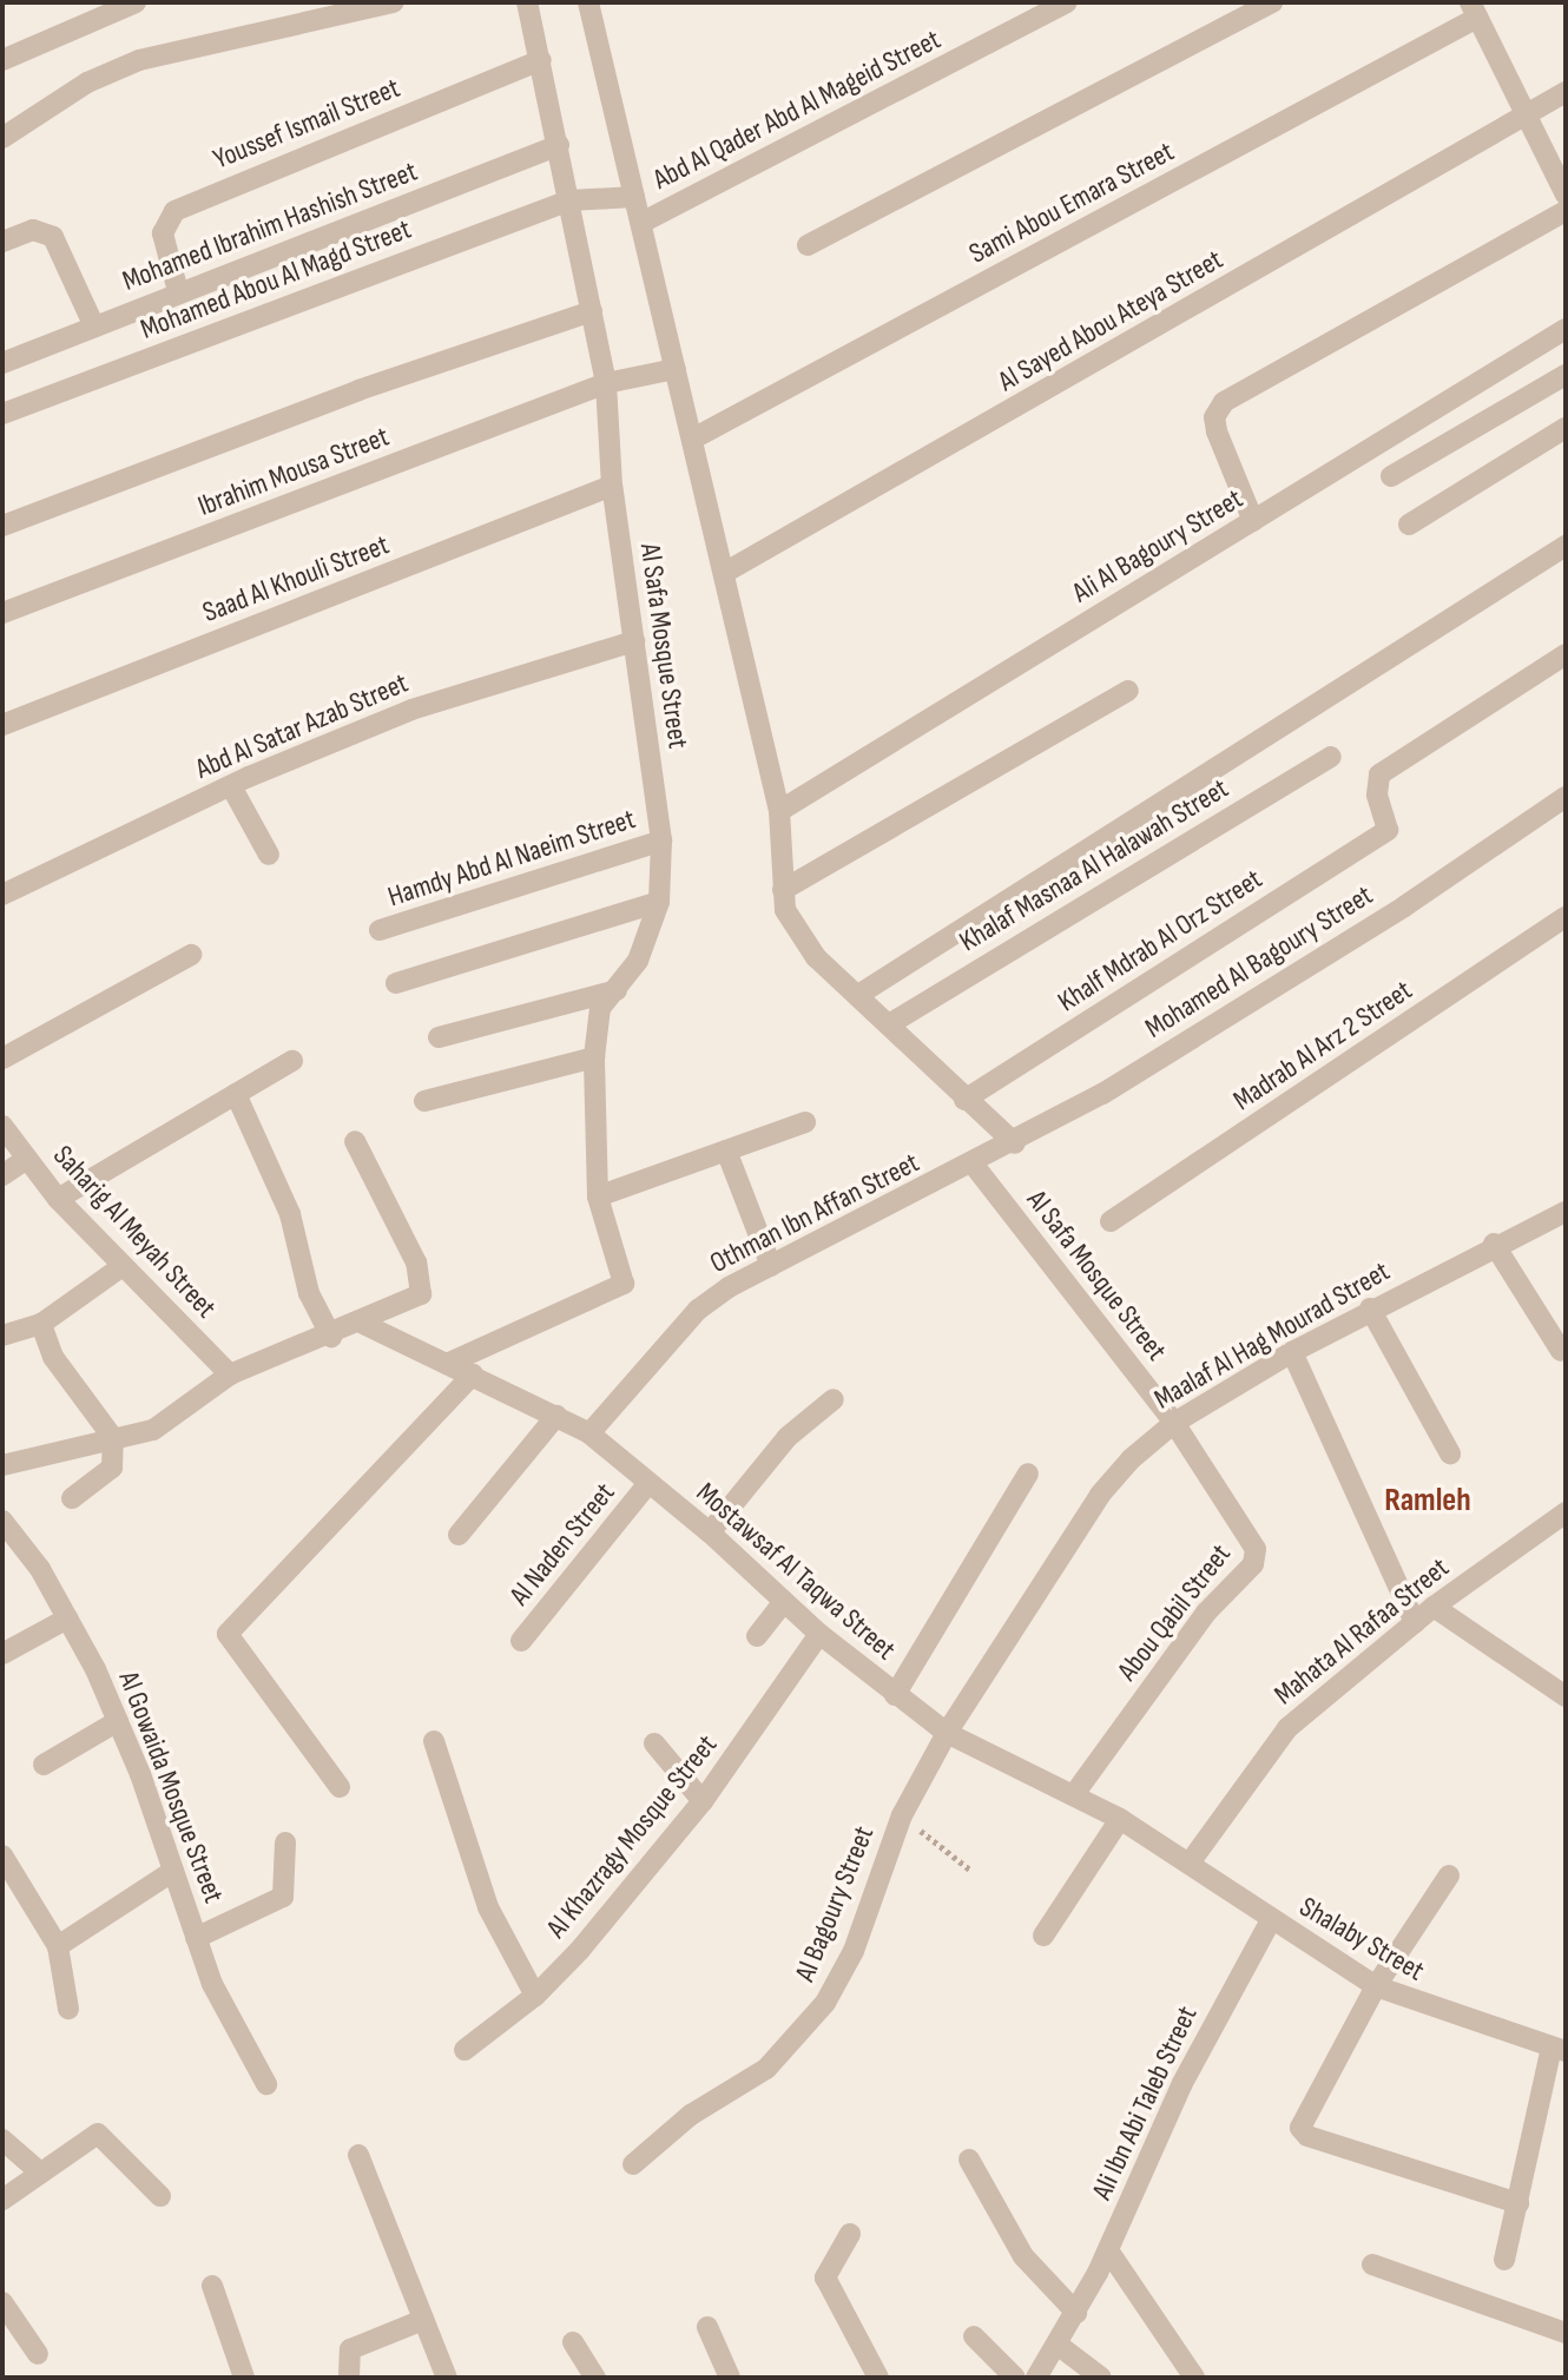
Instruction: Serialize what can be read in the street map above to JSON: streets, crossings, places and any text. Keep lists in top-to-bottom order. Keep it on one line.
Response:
{"streets":{"street":["Abd Al Qader Abd Al Mageid Street","Youssef Ismail Street","Sami Abou Emara Street","Mohamed Ibrahim Hashish Street","Mohamed Abou Al Magd Street","Al Sayed Abou Ateya Street","Ibrahim Mousa Street","Ali Al Bagoury Street","Saad Al Khouli Street","Al Safa Mosque Street","Abd Al Satar Azab Street","Hamdy Abd Al Naeim Street","Khalaf Masnaa Al Halawah Street","Khalf Mdrab Al Orz Street","Mohamed Al Bagoury Street","Madrab Al Arz 2 Street","Othman Ibn Affan Street","Saharig Al Meyah Street","Maalaf Al Hag Mourad Street","Al Naden Street","Mostawsaf Al Taqwa Street","Abou Qabil Street","Mahata Al Rafaa Street","Al Gowaida Mosque Street","Al Khazragy Mosque Street","Al Bagoury Street","Shalaby Street","Ali Ibn Abi Taleb Street"]},"crossings":[["Youssef Ismail Street","Mohamed Ibrahim Hashish Street"],["Youssef Ismail Street","Al Safa Mosque Street"],["Mohamed Ibrahim Hashish Street","Al Safa Mosque Street"],["Mohamed Abou Al Magd Street","Al Safa Mosque Street"],["Ibrahim Mousa Street","Al Safa Mosque Street"],["Saad Al Khouli Street","Al Safa Mosque Street"],["Al Safa Mosque Street","Abd Al Satar Azab Street"],["Al Safa Mosque Street","Hamdy Abd Al Naeim Street"],["Al Safa Mosque Street","Mohamed Al Bagoury Street"],["Al Safa Mosque Street","Othman Ibn Affan Street"],["Al Safa Mosque Street","Maalaf Al Hag Mourad Street"],["Al Safa Mosque Street","Mostawsaf Al Taqwa Street"],["Al Safa Mosque Street","Abou Qabil Street"],["Mohamed Al Bagoury Street","Othman Ibn Affan Street"],["Othman Ibn Affan Street","Mostawsaf Al Taqwa Street"],["Maalaf Al Hag Mourad Street","Mostawsaf Al Taqwa Street"],["Maalaf Al Hag Mourad Street","Abou Qabil Street"],["Maalaf Al Hag Mourad Street","Al Bagoury Street"],["Al Naden Street","Mostawsaf Al Taqwa Street"],["Mostawsaf Al Taqwa Street","Abou Qabil Street"],["Mostawsaf Al Taqwa Street","Mahata Al Rafaa Street"],["Mostawsaf Al Taqwa Street","Al Khazragy Mosque Street"],["Mostawsaf Al Taqwa Street","Al Bagoury Street"],["Mostawsaf Al Taqwa Street","Shalaby Street"],["Mahata Al Rafaa Street","Shalaby Street"],["Shalaby Street","Ali Ibn Abi Taleb Street"]],"districts":["Ramleh"]}
